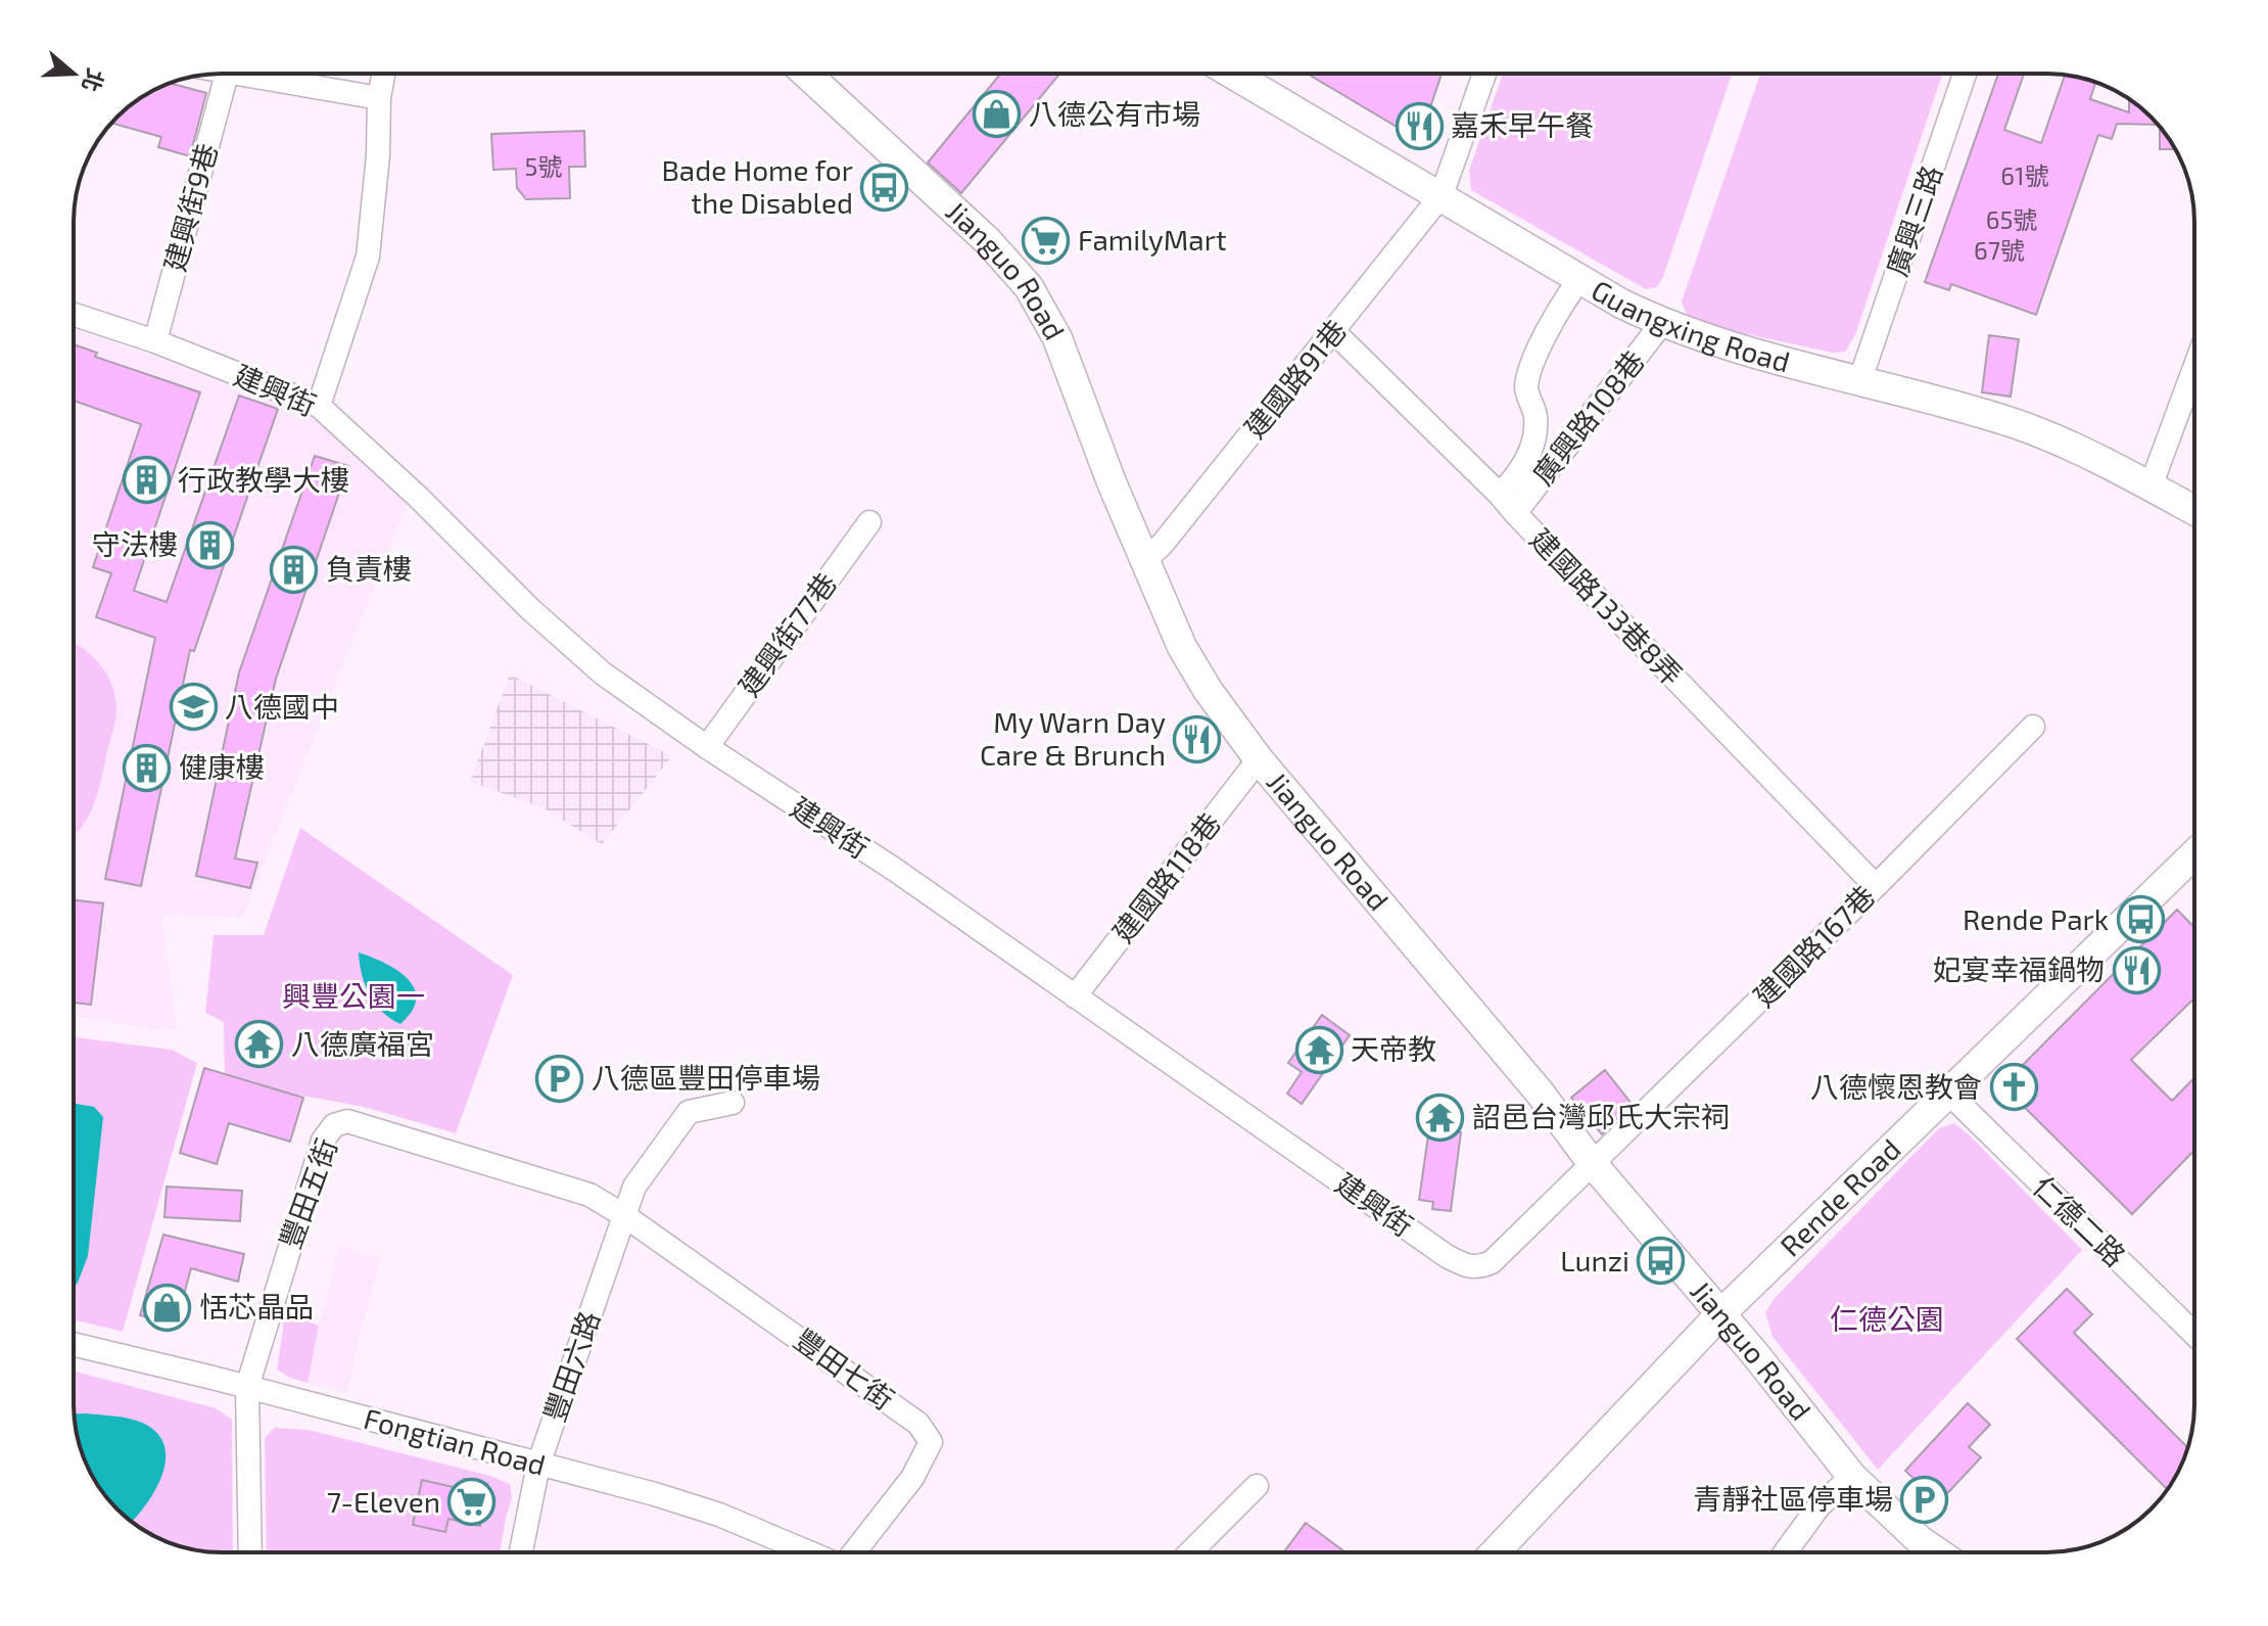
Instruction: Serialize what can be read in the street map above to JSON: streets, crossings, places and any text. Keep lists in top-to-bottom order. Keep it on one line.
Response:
{"streets":{"street":["建興街9巷","廣興三路","Jianguo Road","Guangxing Road","建國路91巷","建興街","廣興路108巷","建國路133巷8弄","建興街77巷","建國路118巷","建國路167巷","豐田五街","Rende Road","仁德二路","豐田六路","豐田七街","Fongtian Road"]},"crossings":[["建興街9巷","建興街"],["廣興三路","Guangxing Road"],["Jianguo Road","建國路91巷"],["Jianguo Road","建興街"],["Jianguo Road","建國路118巷"],["Jianguo Road","建國路167巷"],["Jianguo Road","Rende Road"],["Guangxing Road","建國路91巷"],["Guangxing Road","廣興路108巷"],["建國路91巷","建國路133巷8弄"],["建興街","建興街77巷"],["建興街","建國路118巷"],["建興街","建國路167巷"],["廣興路108巷","建國路133巷8弄"],["建國路133巷8弄","建國路167巷"],["豐田五街","豐田六路"],["豐田五街","豐田七街"],["豐田五街","Fongtian Road"],["Rende Road","仁德二路"],["豐田六路","豐田七街"],["豐田六路","Fongtian Road"]],"parks":["興豐公園一","仁德公園"],"places":{"shop":["八德公有市場","恬芯晶品"],"restaurant":["嘉禾早午餐","My Warn Day Care & Brunch","妃宴幸福鍋物"],"bus stop":["Bade Home for the Disabled","Rende Park","Lunzi"],"supermarket":["FamilyMart","7-Eleven"],"building":["行政教學大樓","守法樓","負責樓","健康樓"],"school or university":["八德國中"],"temple":["八德廣福宮","天帝教","詔邑台灣邱氏大宗祠"],"parking":["八德區豐田停車場","青靜社區停車場"],"church":["八德懷恩教會"]},"house_numbers":["5號","61號","65號","67號"],"north":"right"}
